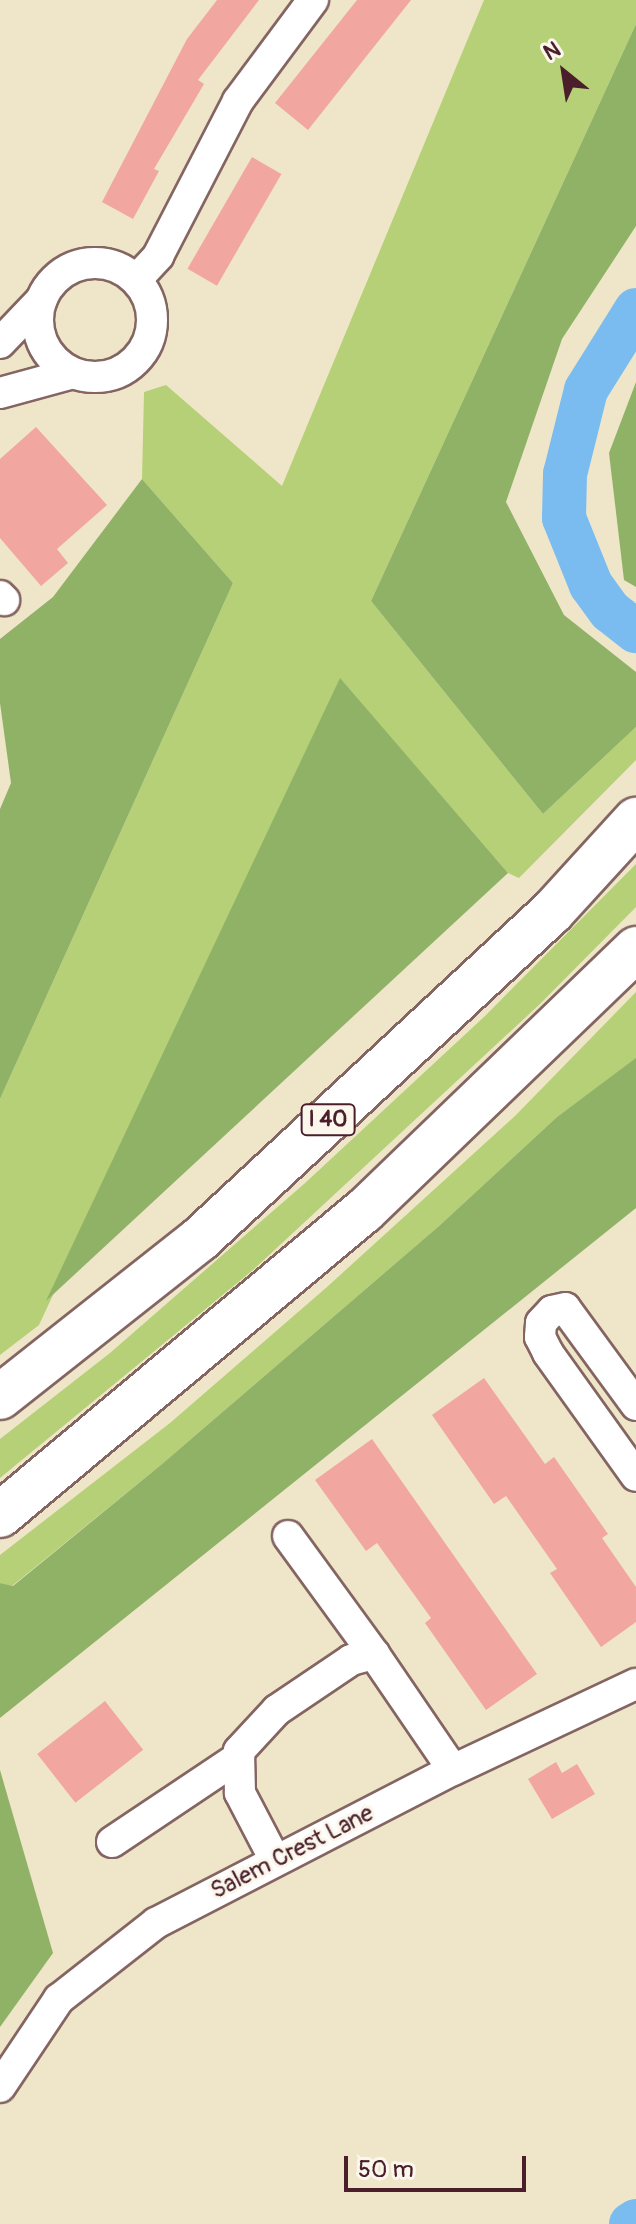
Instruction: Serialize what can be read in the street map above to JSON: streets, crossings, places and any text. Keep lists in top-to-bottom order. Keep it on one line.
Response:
{"streets":{"highway":["I 40"],"street":["Salem Crest Lane"]},"scale_bar":"50 m","north":"top left"}
